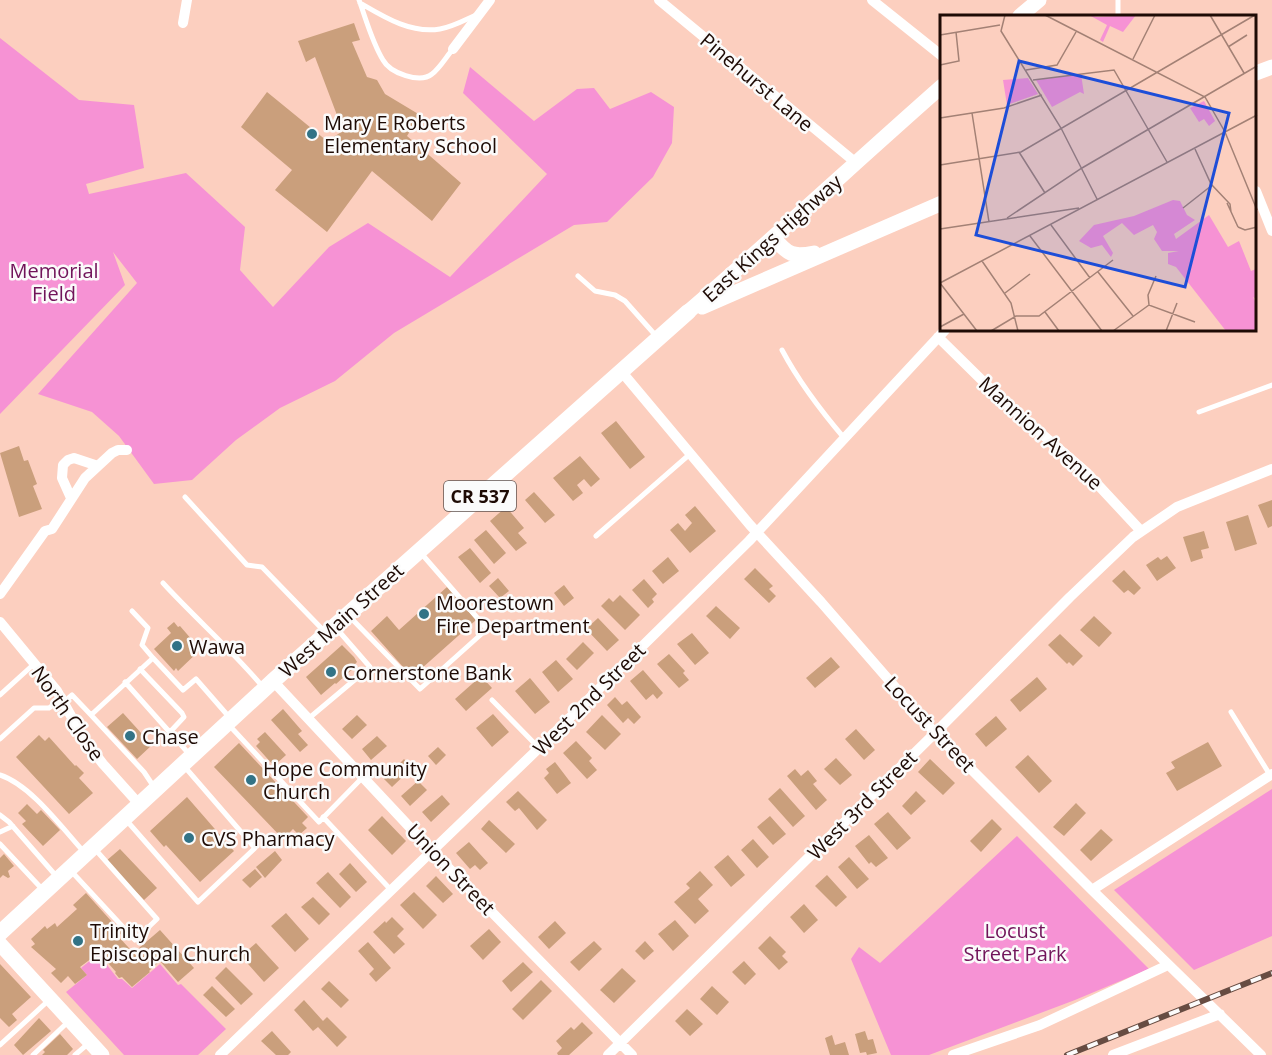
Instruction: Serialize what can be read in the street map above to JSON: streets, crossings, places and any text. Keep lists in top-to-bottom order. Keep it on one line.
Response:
{"streets":{"main road":["East Kings Highway","CR 537","West Main Street"],"street":["Pinehurst Lane","Mannion Avenue","West 2nd Street","North Close","Locust Street","West 3rd Street","Union Street"]},"crossings":[["Pinehurst Lane","East Kings Highway"],["East Kings Highway","CR 537"],["East Kings Highway","West Main Street"],["Mannion Avenue","West 2nd Street"],["Mannion Avenue","West 3rd Street"],["CR 537","West Main Street"],["West Main Street","North Close"],["West Main Street","Locust Street"],["West Main Street","Union Street"],["West 2nd Street","Locust Street"],["West 2nd Street","Union Street"],["Locust Street","West 3rd Street"],["West 3rd Street","Union Street"]],"parks":["Memorial Field","Locust Street Park"],"places":["Mary E Roberts Elementary School","Moorestown Fire Department","Wawa","Cornerstone Bank","Chase","Hope Community Church","CVS Pharmacy","Trinity Episcopal Church"]}
